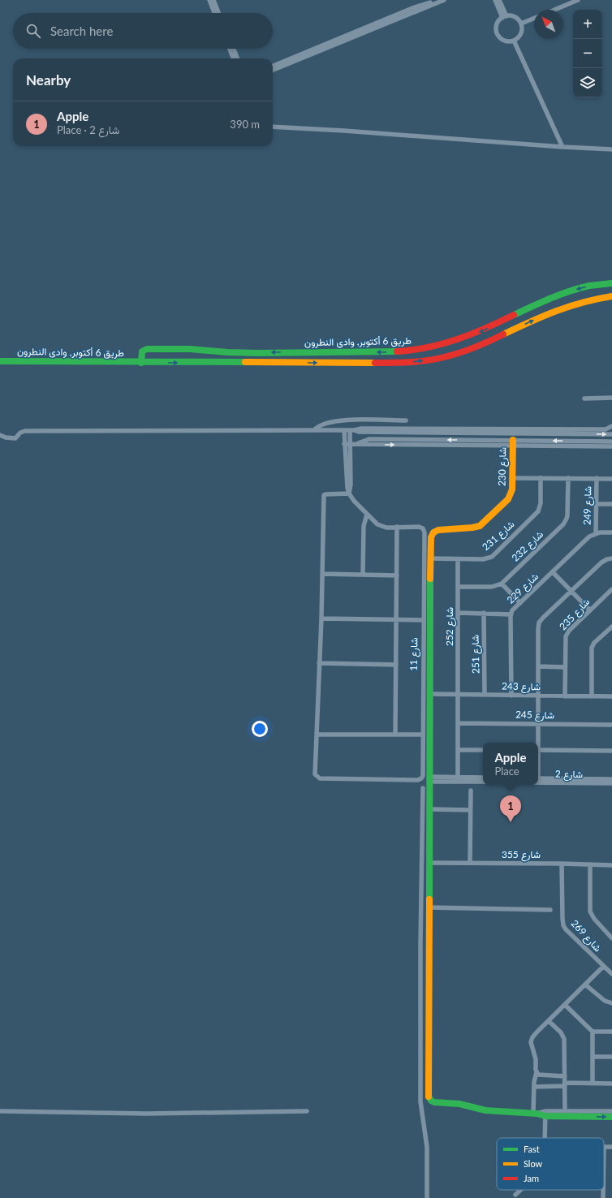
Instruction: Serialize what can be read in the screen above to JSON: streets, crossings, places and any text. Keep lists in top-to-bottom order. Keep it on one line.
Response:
{"streets":{"street":["طريق 6 أكتوبر, وادى النطرون","شارع 230","شارع 249","شارع 231","شارع 232","شارع 229","شارع 235","شارع 252","شارع 11","شارع 251","شارع 243","شارع 245","شارع 2","شارع 355","شارع 269"]},"crossings":[["شارع 230","شارع 11"],["شارع 249","شارع 229"],["شارع 231","شارع 252"],["شارع 231","شارع 11"],["شارع 229","شارع 243"],["شارع 235","شارع 243"],["شارع 252","شارع 243"],["شارع 252","شارع 245"],["شارع 11","شارع 243"],["شارع 11","شارع 355"],["شارع 251","شارع 243"],["شارع 355","شارع 269"]],"legend":["Fast","Slow","Jam"],"north":"top left","page":{"map_buttons":["+","−"],"search":"Search here","heading":"Nearby","list":[{"mark":"1","name":"Apple","note":"Place · شارع 2","value":"390 m"}],"popup":["Apple","Place"],"pins":"1"}}
